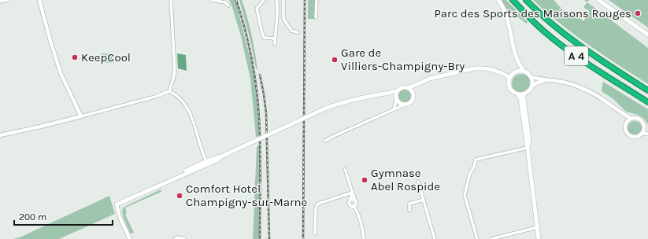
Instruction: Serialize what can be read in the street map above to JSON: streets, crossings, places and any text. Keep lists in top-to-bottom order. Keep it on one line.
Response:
{"streets":{"highway":["A 4"]},"places":["Parc des Sports des Maisons Rouges","KeepCool","Gare de Villiers-Champigny-Bry","Gymnase Abel Rospide","Comfort Hotel Champigny-sur-Marne"],"scale_bar":"200 m"}
